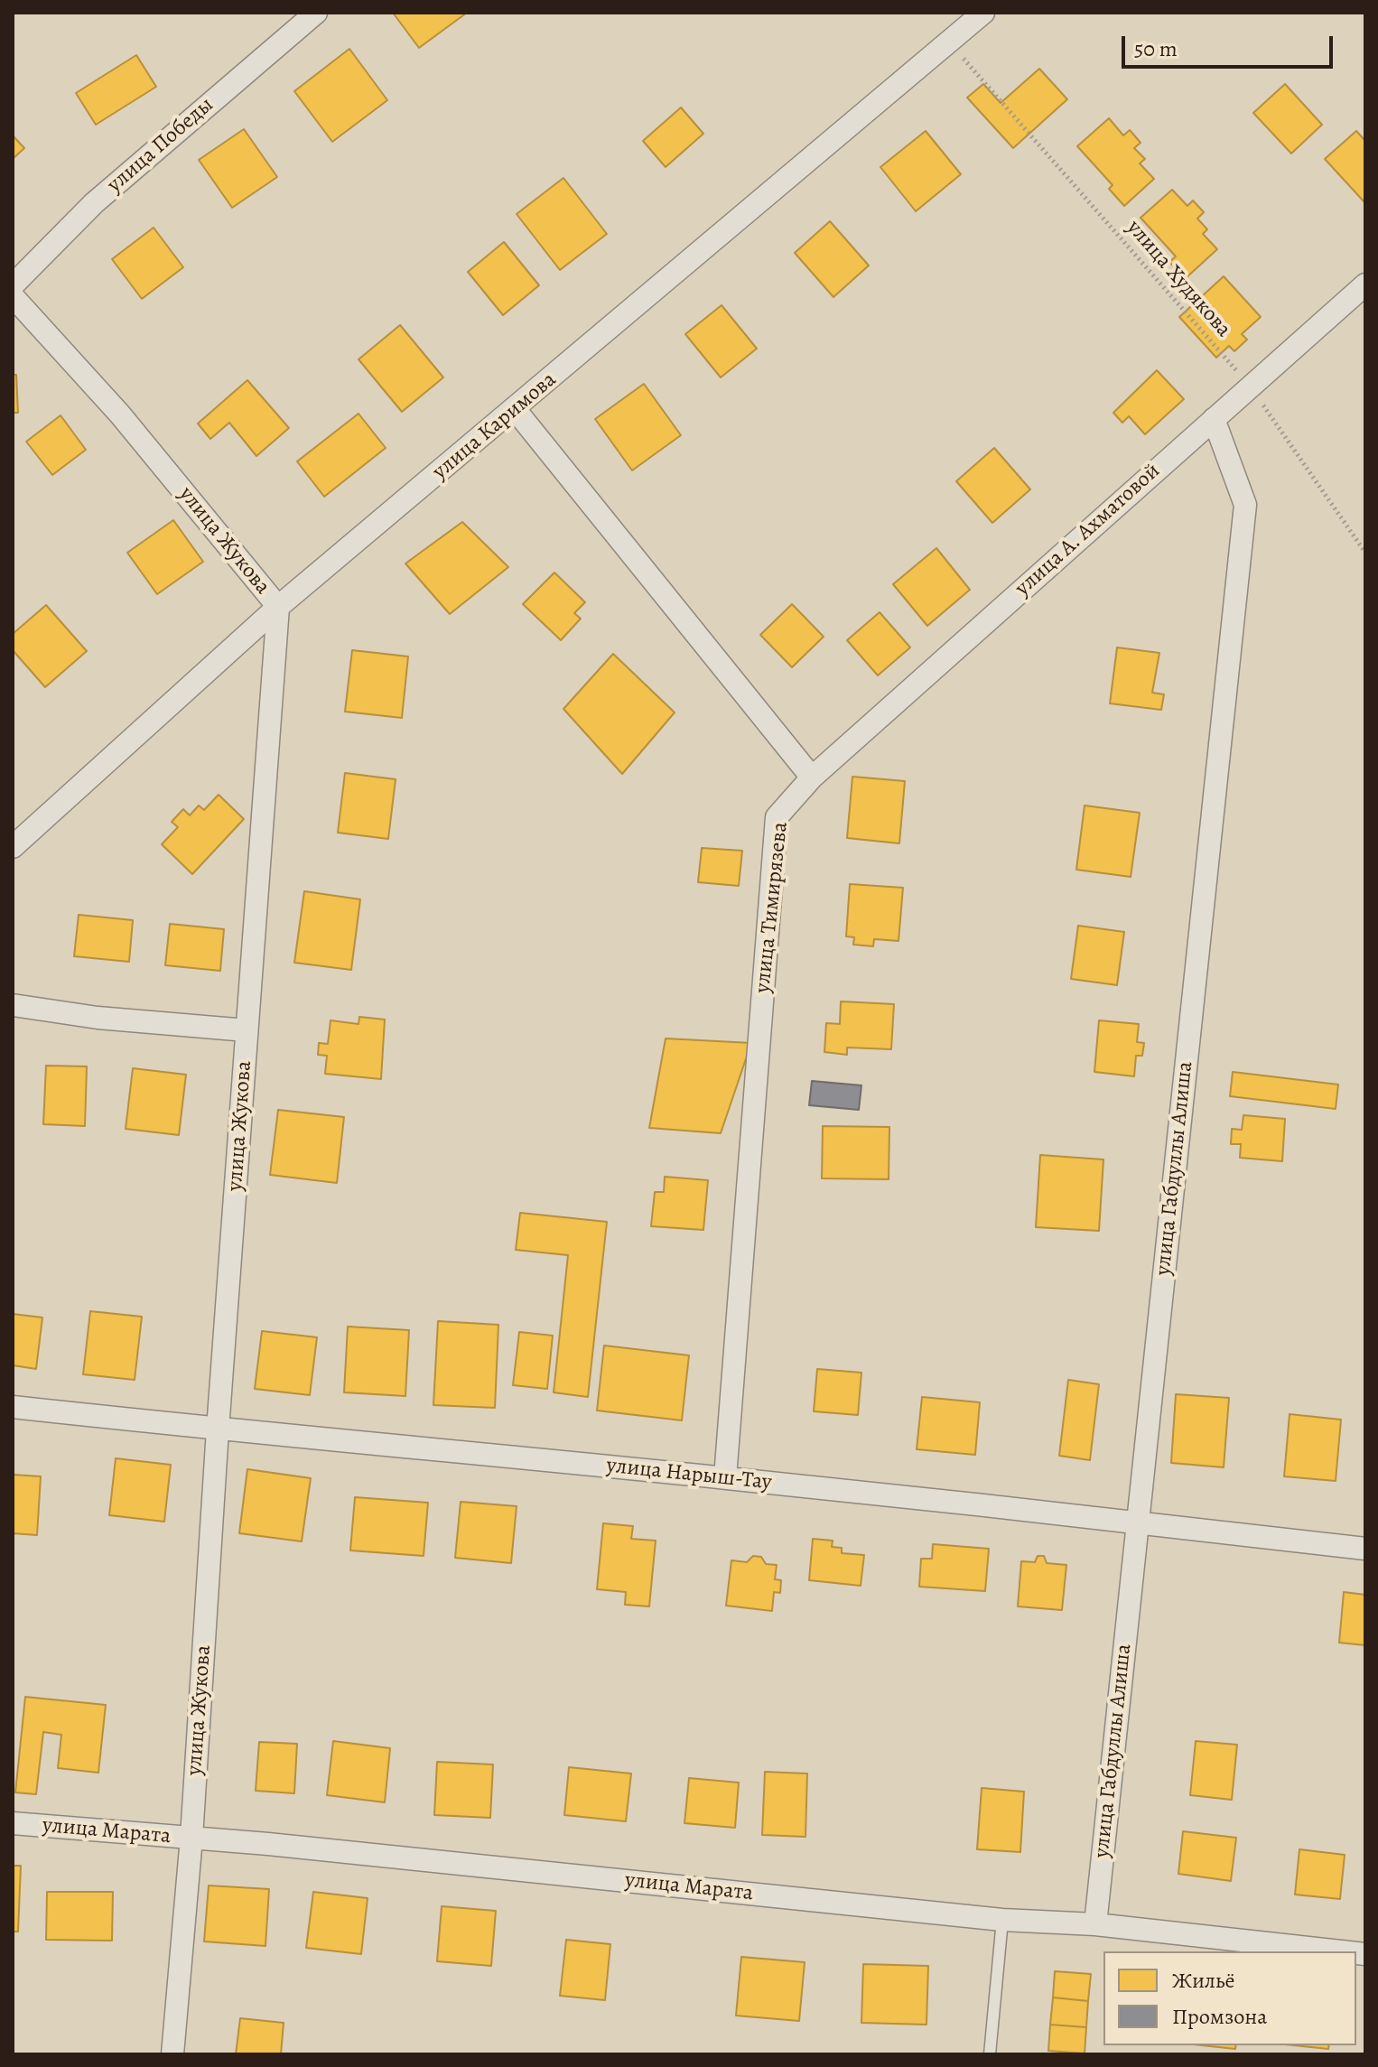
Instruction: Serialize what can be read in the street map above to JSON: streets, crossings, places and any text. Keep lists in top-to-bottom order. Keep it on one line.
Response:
{"streets":{"street":["улица Победы","улица Каримова","улица А. Ахматовой","улица Жукова","улица Тимирязева","улица Габдуллы Алиша","улица Нарыш-Тау","улица Марата"],"path":["улица Худякова"]},"crossings":[["улица Худякова","улица Каримова"],["улица Худякова","улица А. Ахматовой"],["улица Каримова","улица Жукова"],["улица А. Ахматовой","улица Тимирязева"],["улица А. Ахматовой","улица Габдуллы Алиша"],["улица Жукова","улица Нарыш-Тау"],["улица Жукова","улица Марата"],["улица Тимирязева","улица Нарыш-Тау"],["улица Габдуллы Алиша","улица Нарыш-Тау"],["улица Габдуллы Алиша","улица Марата"]],"legend":["Жильё","Промзона"],"scale_bar":"50 m"}
